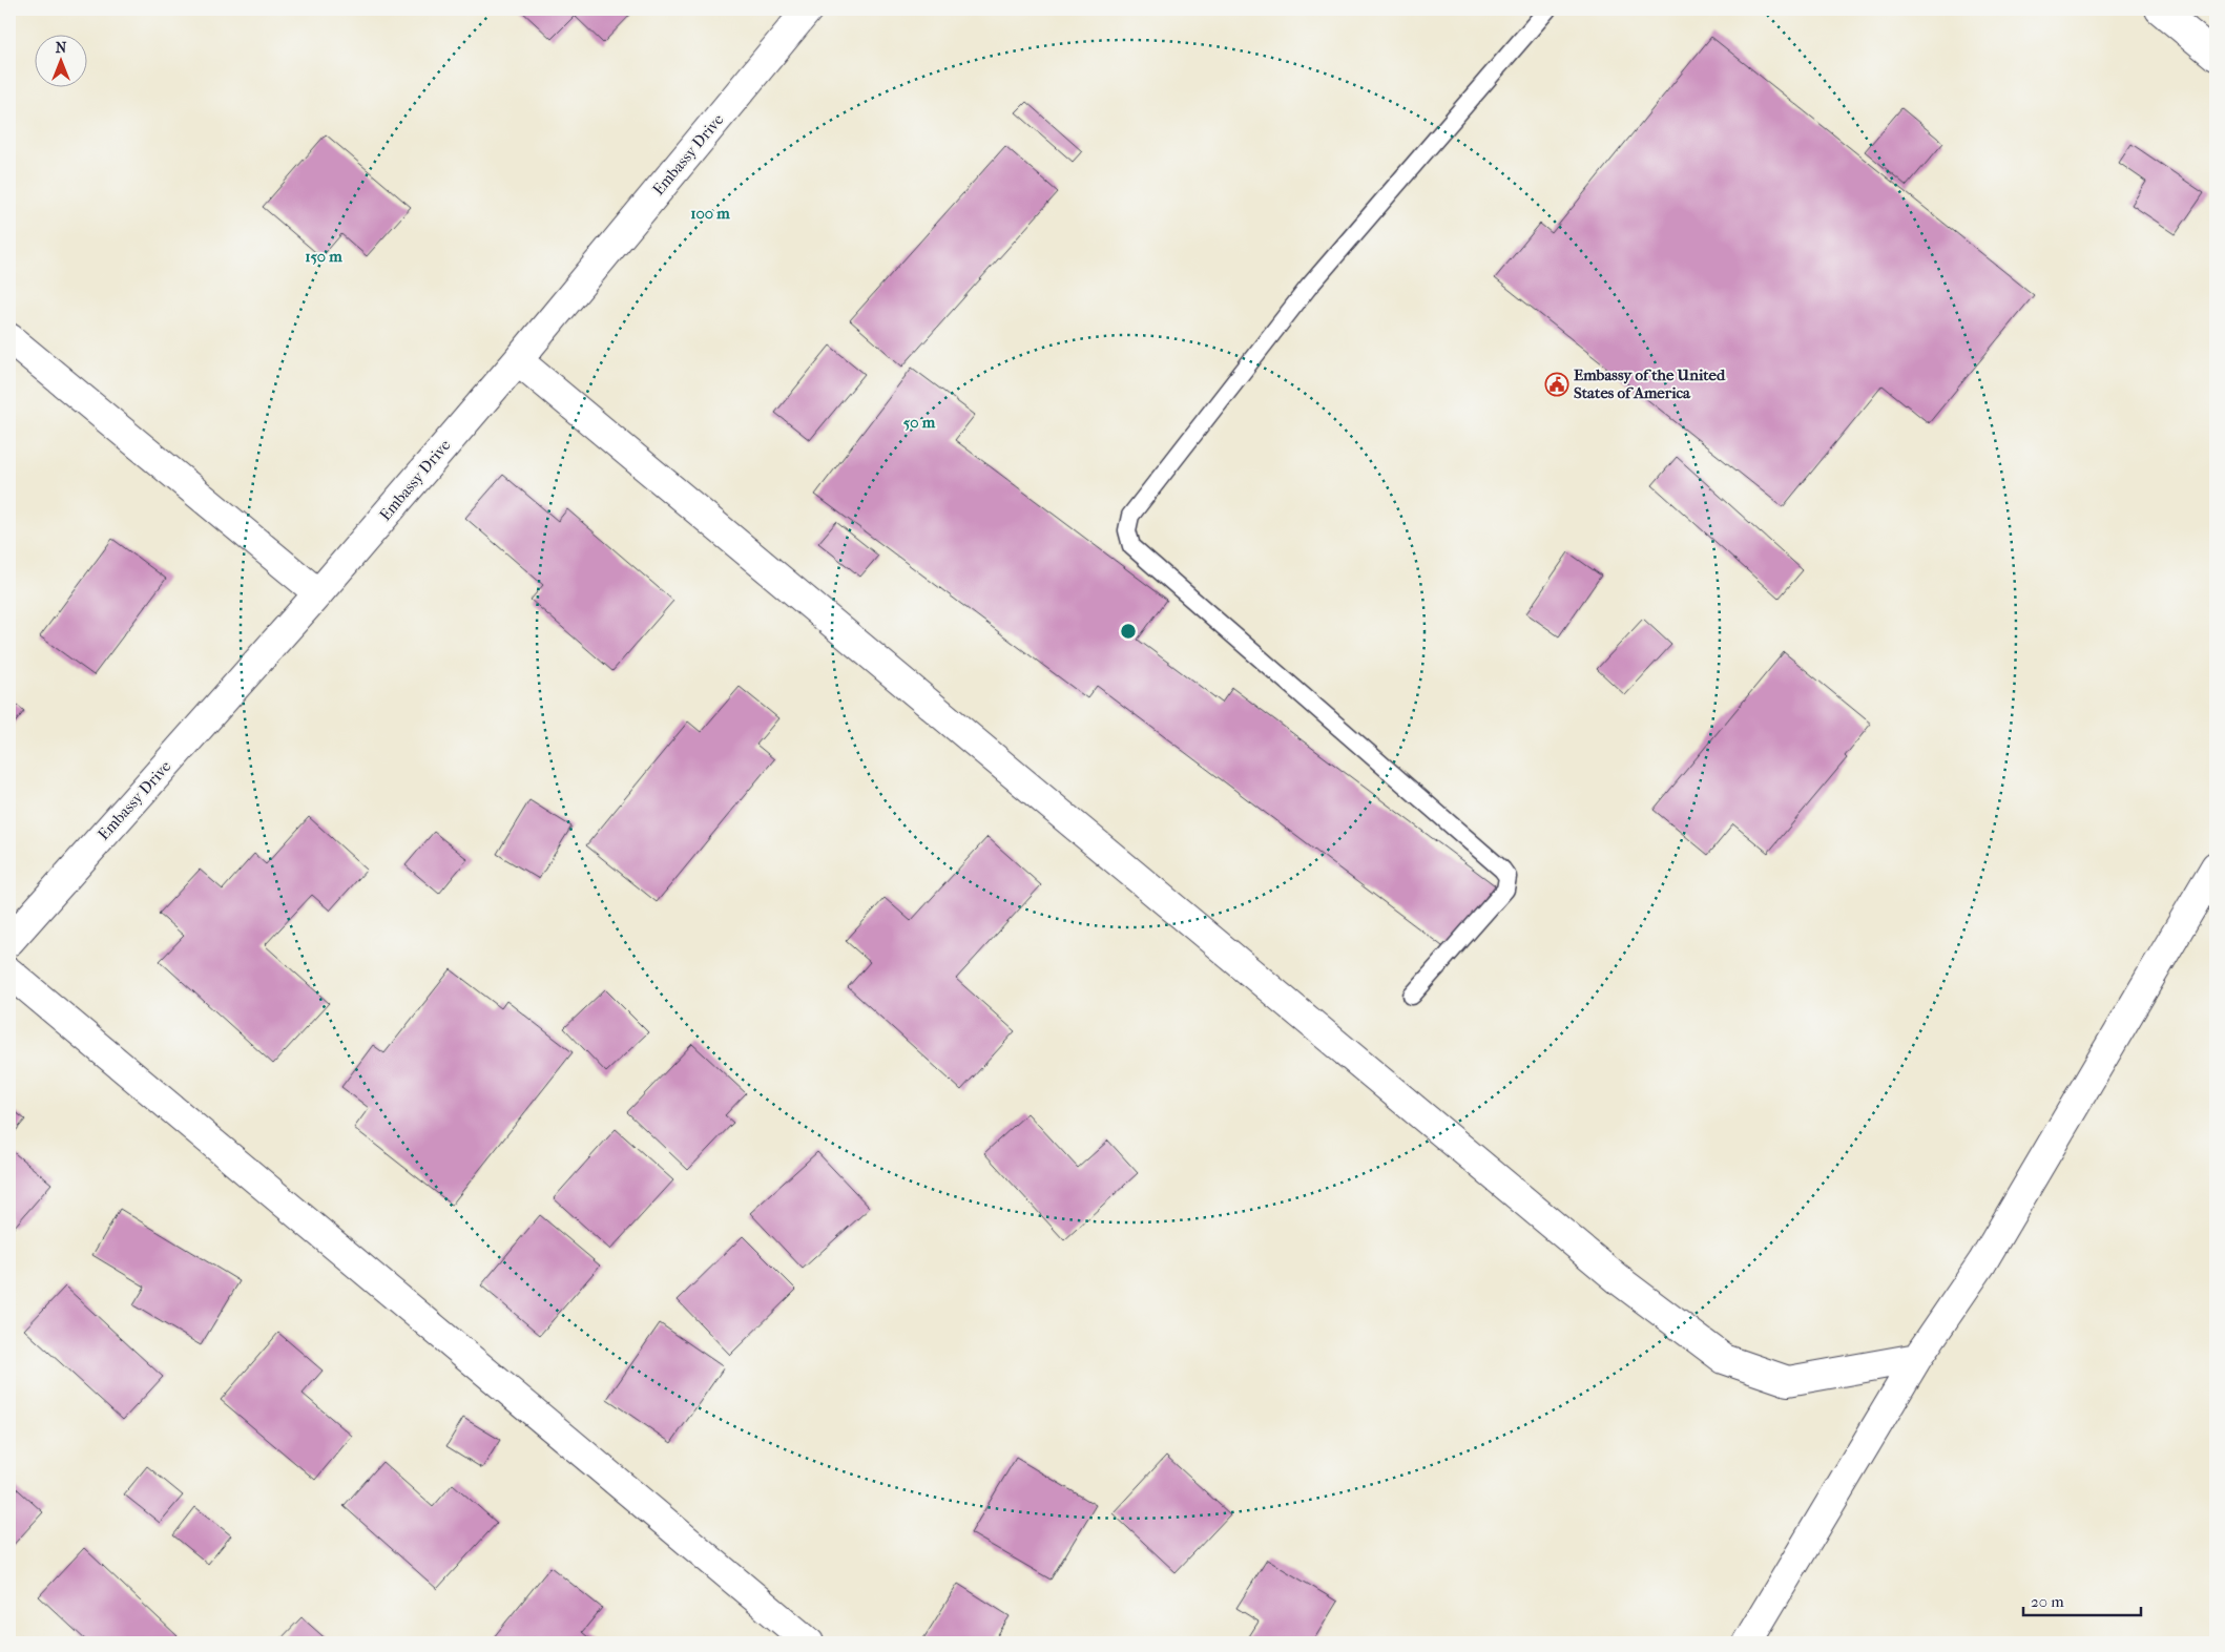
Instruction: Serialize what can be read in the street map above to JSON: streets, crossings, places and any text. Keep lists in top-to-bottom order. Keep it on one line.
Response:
{"streets":{"street":["Embassy Drive"]},"places":{"public building":["Embassy of the United States of America"]},"scale_bar":"20 m","north":"top","rings":["100 m","150 m","50 m"]}
